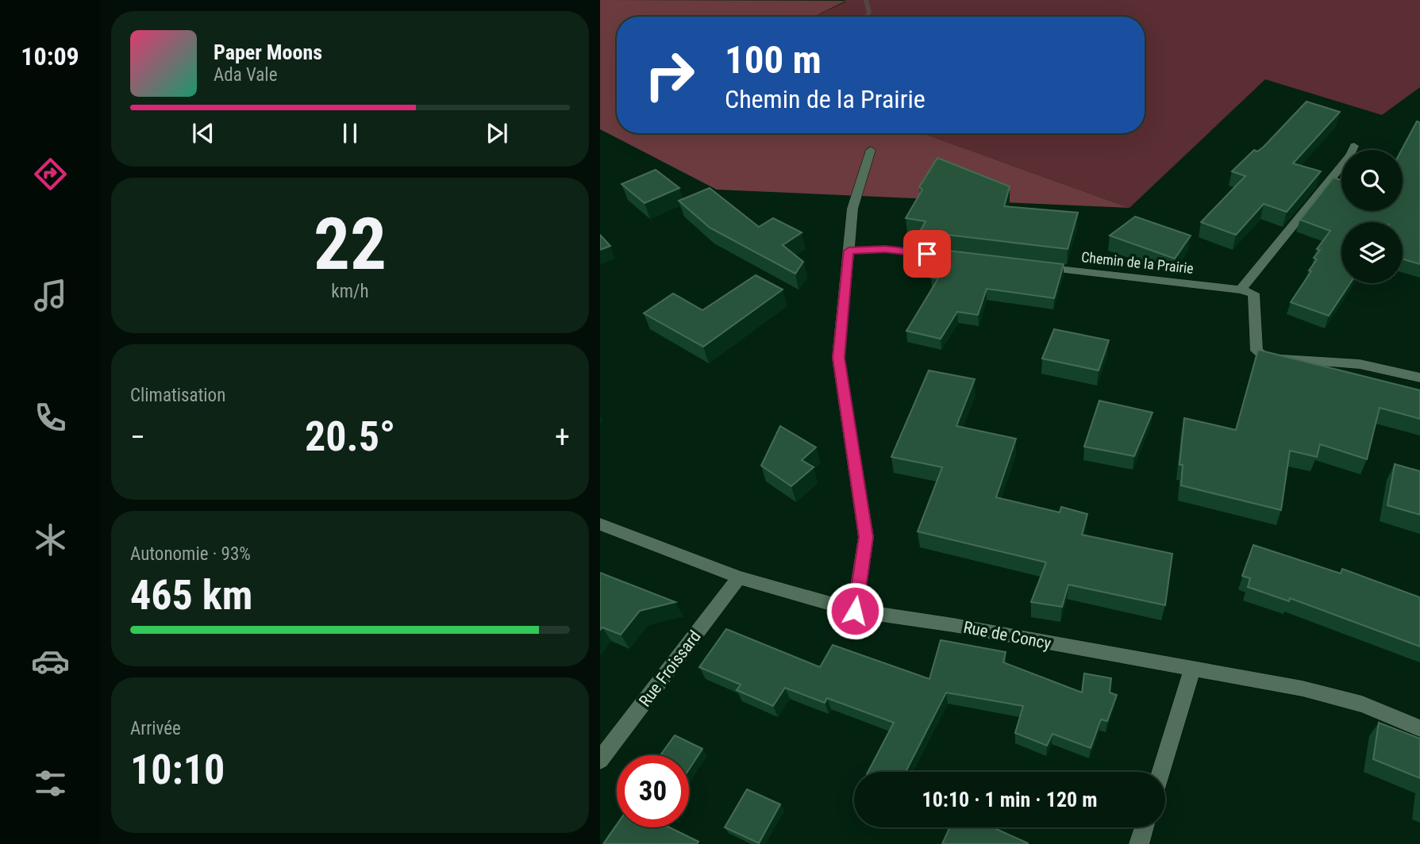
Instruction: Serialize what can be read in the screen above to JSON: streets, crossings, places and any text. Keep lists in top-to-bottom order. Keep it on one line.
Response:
{"streets":{"street":["Chemin de la Prairie","Rue de Concy","Rue Froissard"]},"crossings":[["Rue de Concy","Rue Froissard"]],"page":{"tabs":"10:09","turn":["100 m","Chemin de la Prairie"],"song":["Paper Moons","Ada Vale"],"tile":[["22","km/h"],"Climatisation",["Autonomie · 93%","465 km"],["Arrivée","10:10"]],"heat":["−","20.5°","+"],"limit":"30","trip":"10:10 · 1 min · 120 m"}}
